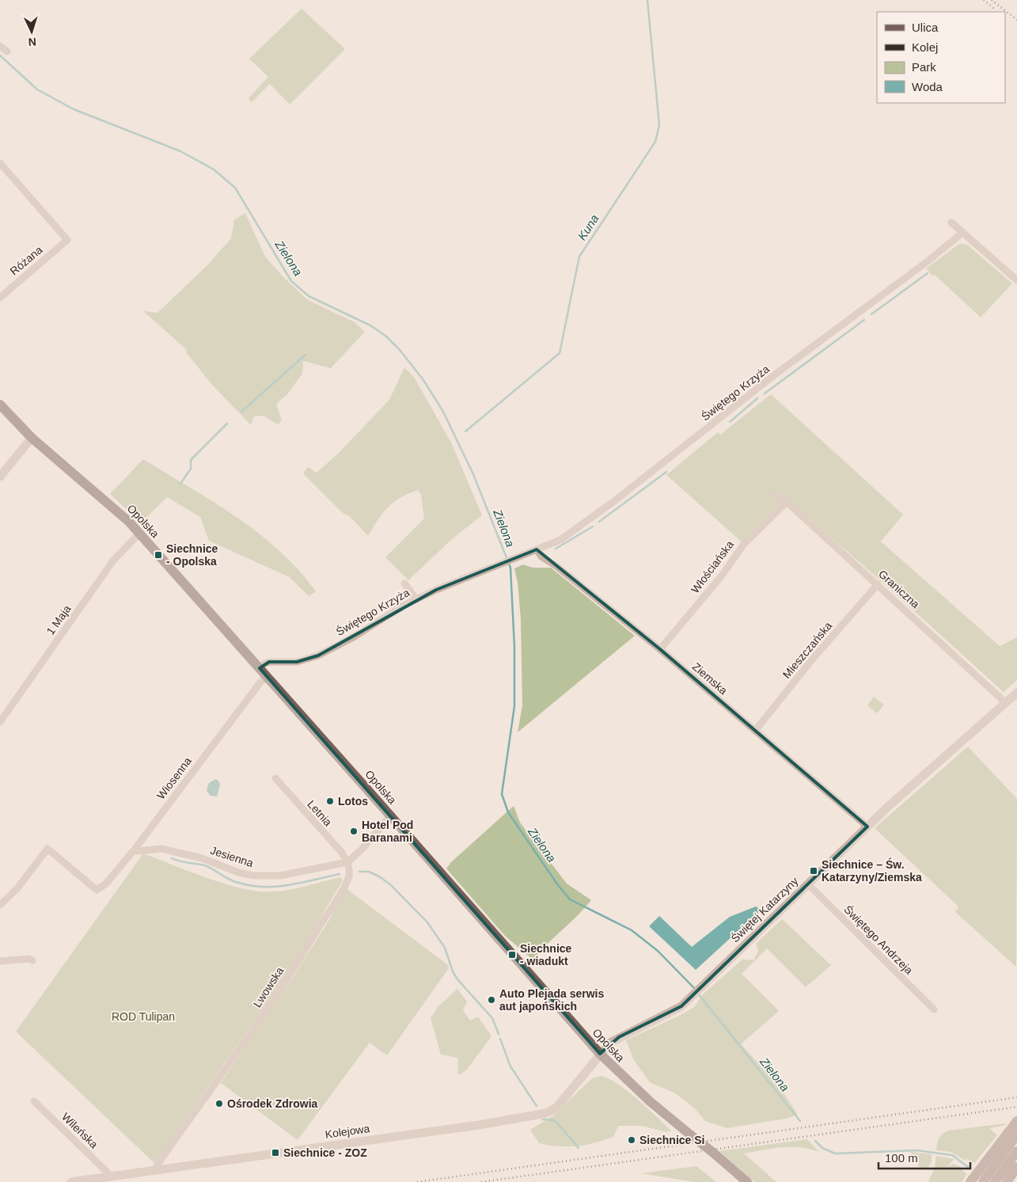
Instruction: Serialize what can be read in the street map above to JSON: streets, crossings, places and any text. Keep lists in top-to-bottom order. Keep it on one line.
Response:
{"streets":{"main road":["Opolska"],"street":["Różana","Świętego Krzyża","Włościańska","Graniczna","1 Maja","Mieszczańska","Ziemska","Wiosenna","Letnia","Jesienna","Świętej Katarzyny","Świętego Andrzeja","Lwowska","Wileńska","Kolejowa"]},"crossings":[["Świętego Krzyża","Opolska"],["Świętego Krzyża","Ziemska"],["Opolska","1 Maja"],["Opolska","Wiosenna"],["Opolska","Świętej Katarzyny"],["Opolska","Kolejowa"],["Włościańska","Graniczna"],["Włościańska","Ziemska"],["Graniczna","Mieszczańska"],["Graniczna","Świętej Katarzyny"],["Mieszczańska","Ziemska"],["Ziemska","Świętej Katarzyny"],["Wiosenna","Jesienna"],["Letnia","Jesienna"],["Letnia","Lwowska"],["Jesienna","Lwowska"],["Świętej Katarzyny","Świętego Andrzeja"],["Świętej Katarzyny","Kolejowa"],["Lwowska","Kolejowa"],["Wileńska","Kolejowa"]],"water":["Kuna","Zielona"],"parks":["ROD Tulipan"],"places":{"transit":["Siechnice - Opolska","Siechnice – Św. Katarzyny/Ziemska","Siechnice - wiadukt","Siechnice - ZOZ"],"other":["Lotos","Hotel Pod Baranami","Auto Plejada serwis aut japońskich","Ośrodek Zdrowia","Siechnice Si"]},"legend":["Ulica","Kolej","Park","Woda"],"scale_bar":"100 m","north":"bottom"}
